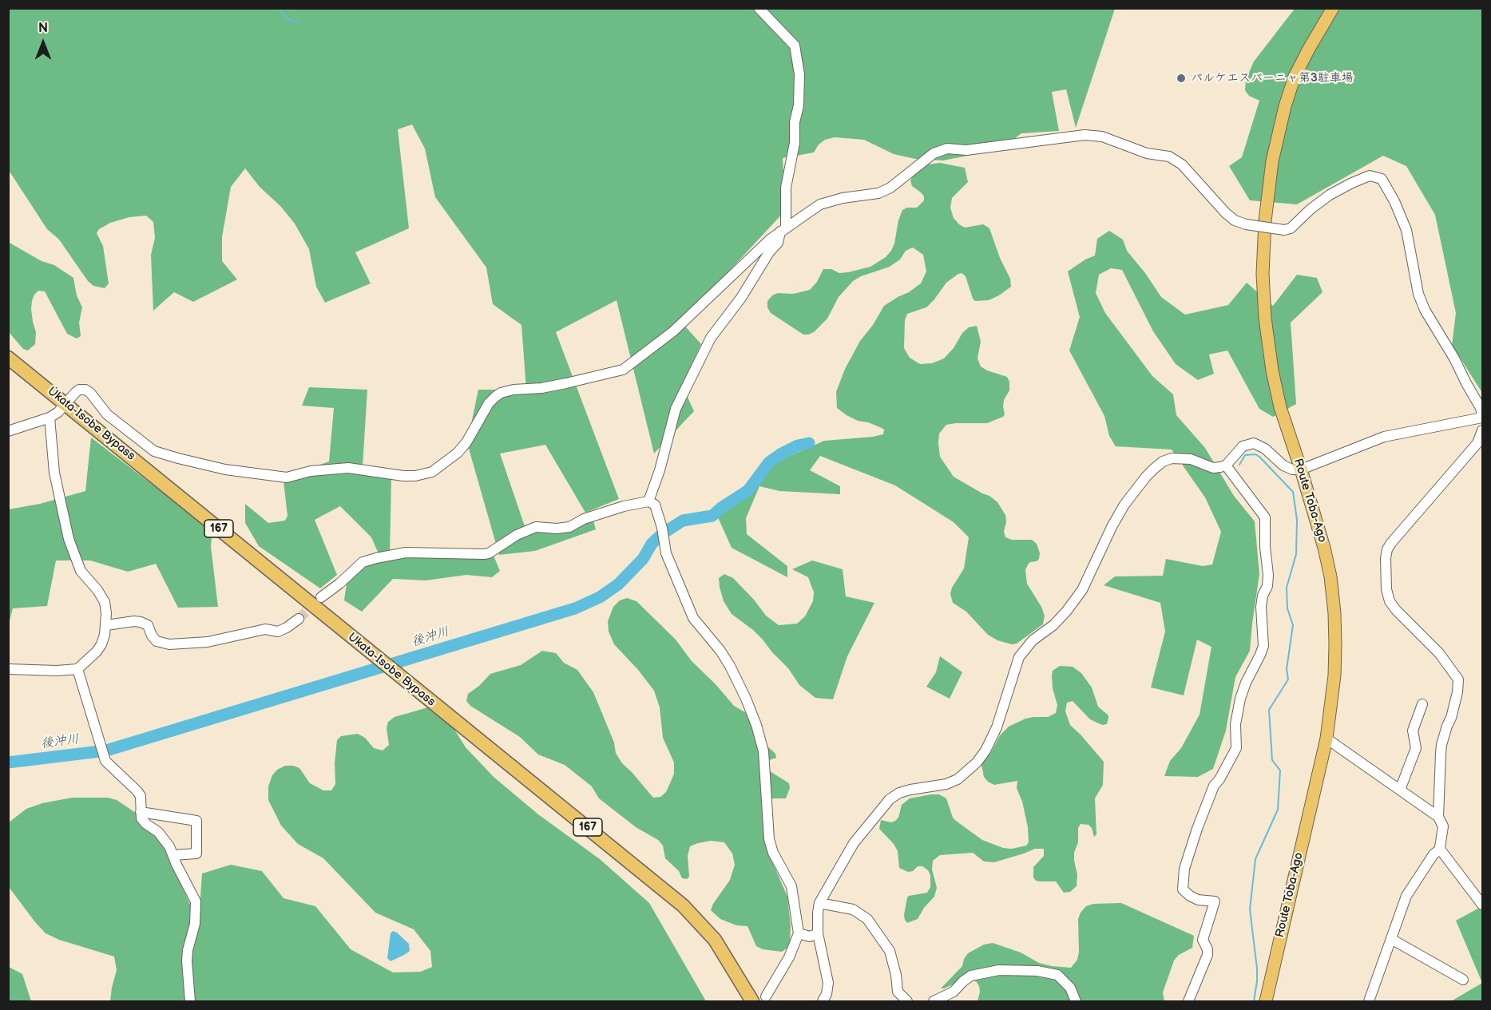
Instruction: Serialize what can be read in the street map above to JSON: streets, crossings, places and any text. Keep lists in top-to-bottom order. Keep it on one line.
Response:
{"streets":{"highway":["Ukata-Isobe Bypass","167"],"main road":["Route Toba-Ago"]},"water":["後沖川"],"places":["パルケエスパーニャ第3駐車場"],"north":"top"}
